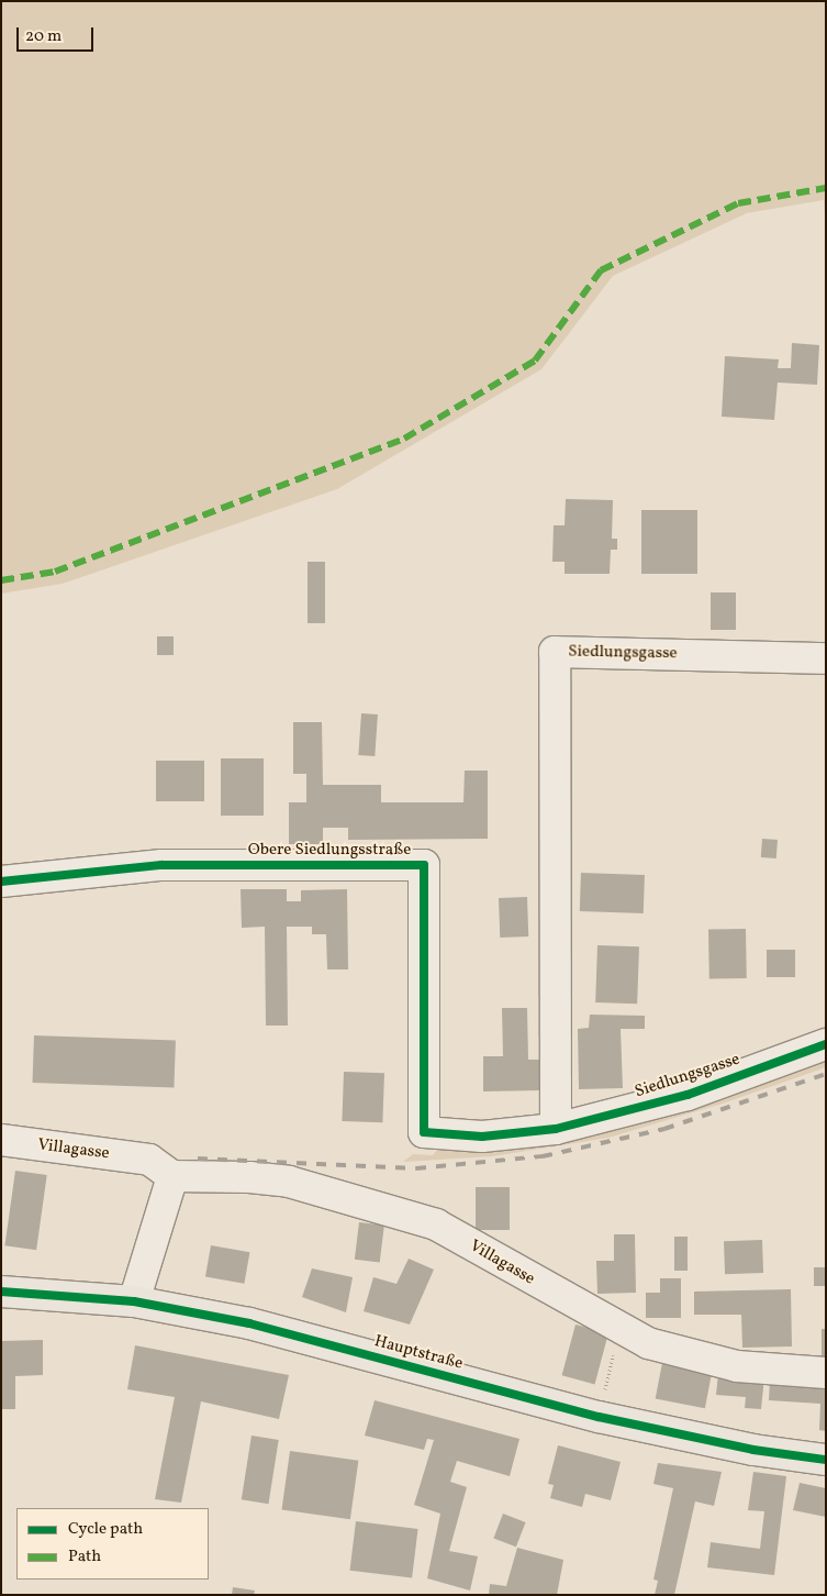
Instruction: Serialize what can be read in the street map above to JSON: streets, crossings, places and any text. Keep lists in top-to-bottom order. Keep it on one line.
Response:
{"streets":{"main road":["Hauptstraße"],"street":["Siedlungsgasse","Obere Siedlungsstraße","Villagasse"]},"crossings":[["Siedlungsgasse","Obere Siedlungsstraße"]],"legend":["Cycle path","Path"],"scale_bar":"20 m"}
